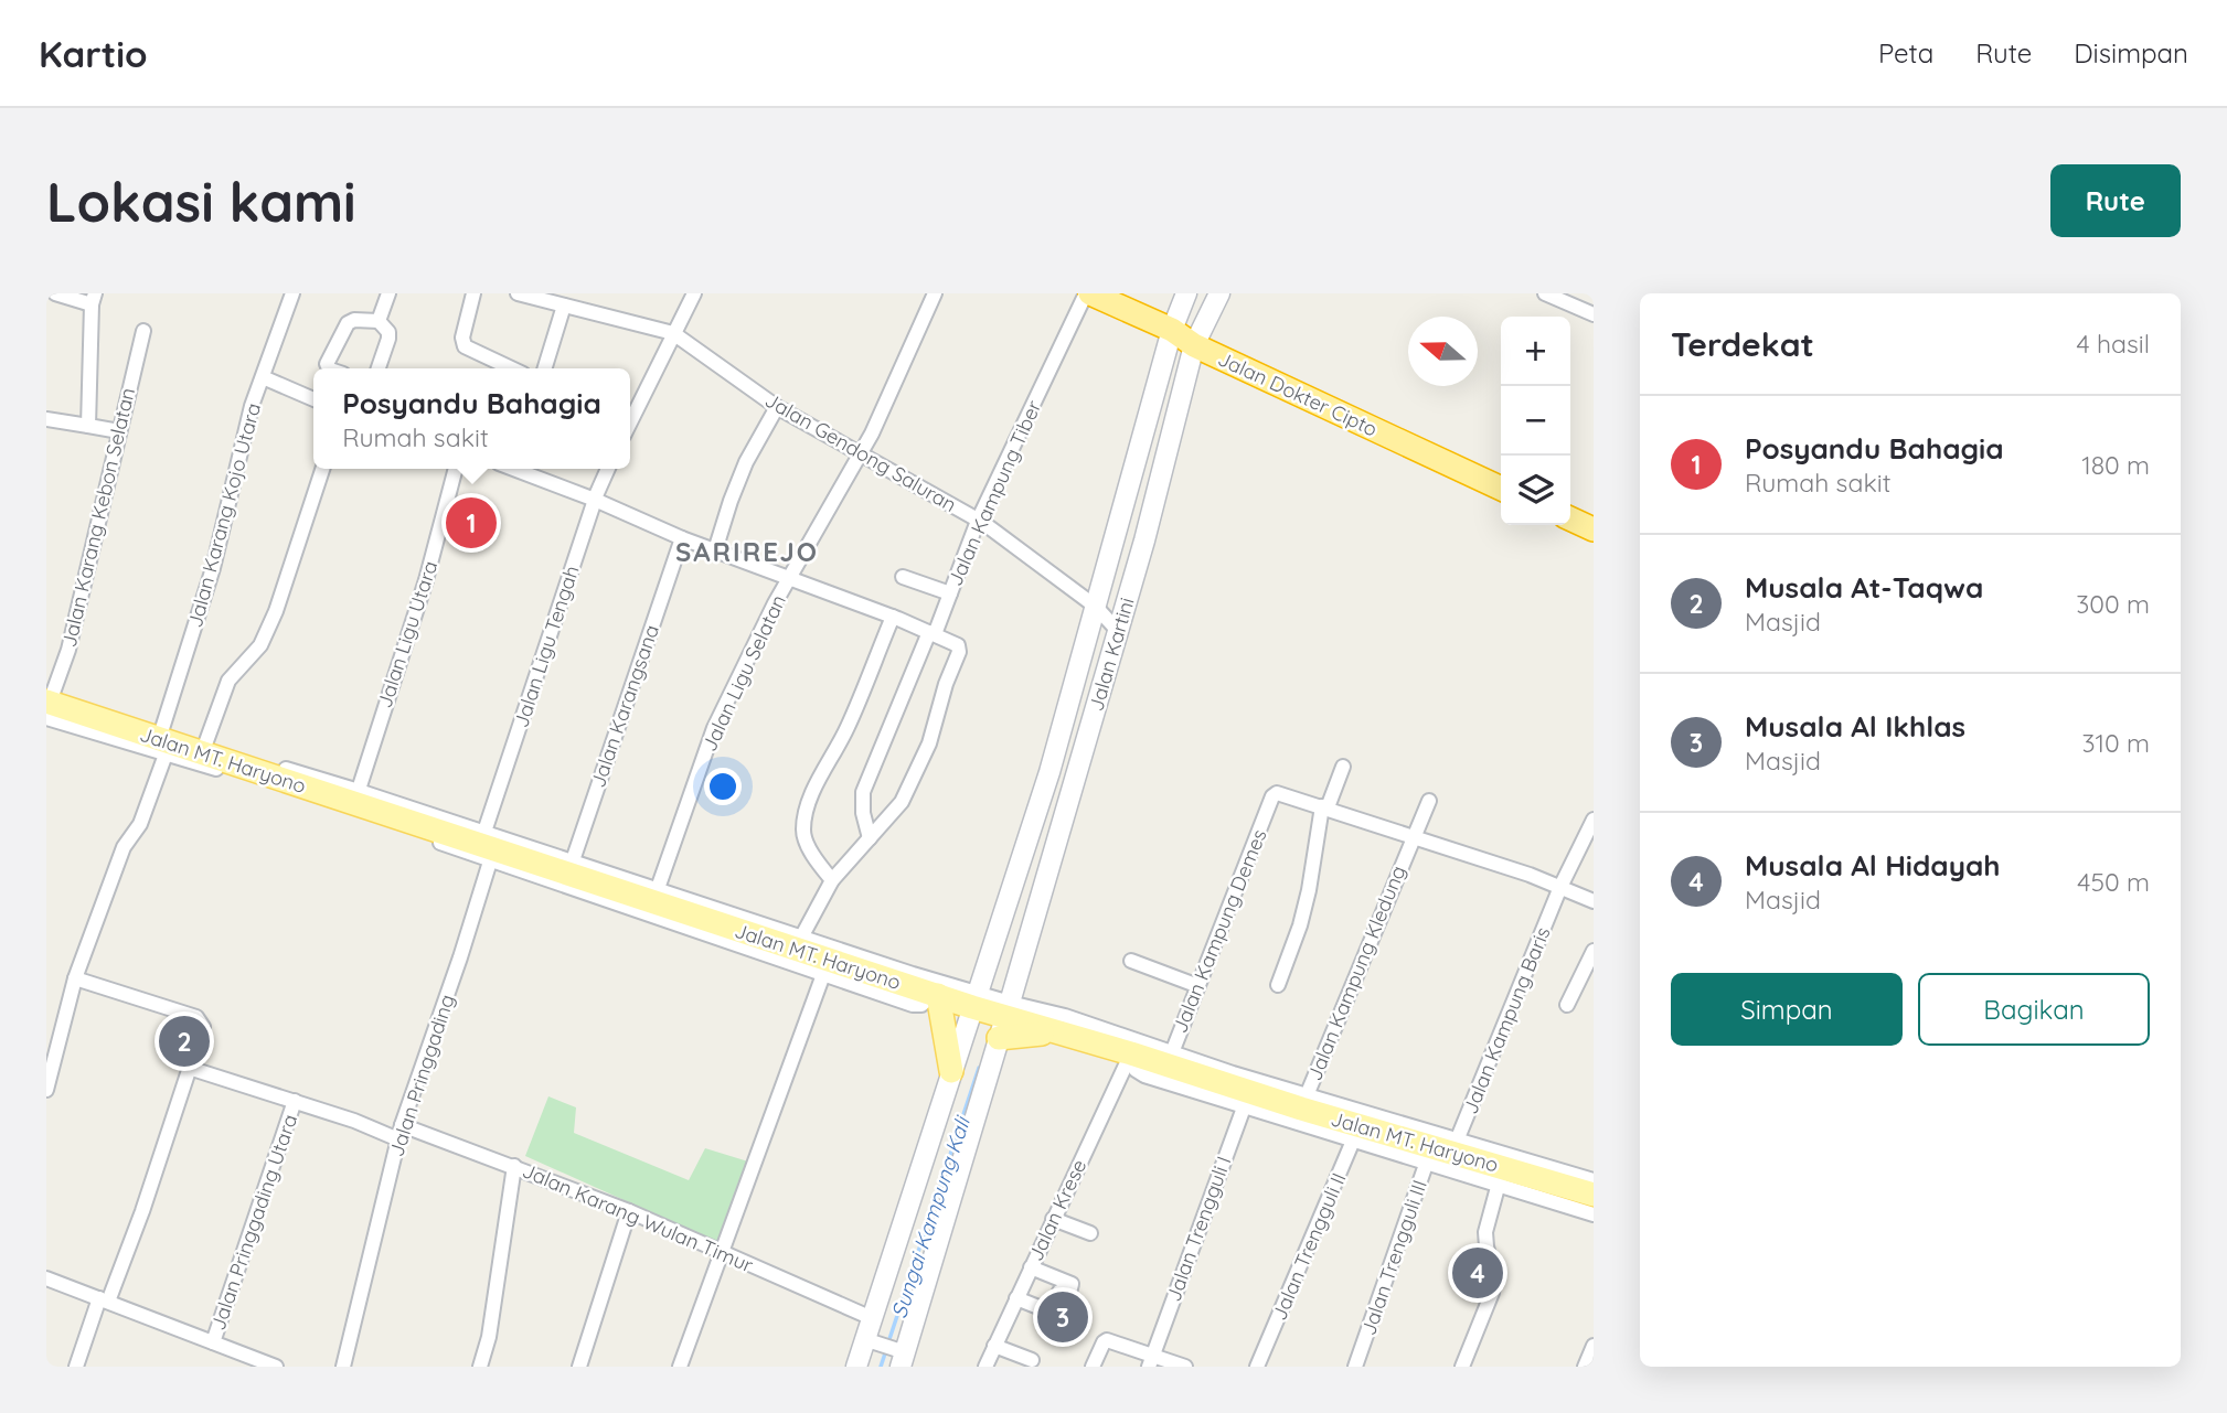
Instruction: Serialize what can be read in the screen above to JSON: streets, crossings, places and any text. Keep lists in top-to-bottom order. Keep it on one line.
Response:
{"streets":{"highway":["Jalan Dokter Cipto"],"main road":["Jalan Kartini","Jalan MT. Haryono"],"street":["Jalan Gendong Saluran","Jalan Kampung Tiber","Jalan Karang Kojo Utara","Jalan Karang Kebon Selatan","Jalan Ligu Utara","Jalan Ligu Tengah","Jalan Ligu Selatan","Jalan Karangsana","Jalan Kampung Demes","Jalan Kampung Kledung","Jalan Kampung Baris","Jalan Pringgading","Jalan Krese","Jalan Karang Wulan Timur","Jalan Pringgading Utara","Jalan Trengguli I","Jalan Trengguli II","Jalan Trengguli III"]},"crossings":[["Jalan Dokter Cipto","Jalan Kampung Tiber"],["Jalan Dokter Cipto","Jalan Kartini"],["Jalan Gendong Saluran","Jalan Kampung Tiber"],["Jalan Gendong Saluran","Jalan Kartini"],["Jalan Gendong Saluran","Jalan Ligu Selatan"],["Jalan Karang Kojo Utara","Jalan MT. Haryono"],["Jalan Karang Kebon Selatan","Jalan MT. Haryono"],["Jalan Ligu Utara","Jalan MT. Haryono"],["Jalan Ligu Tengah","Jalan MT. Haryono"],["Jalan Ligu Tengah","Jalan Pringgading"],["Jalan Kartini","Jalan MT. Haryono"],["Jalan Kartini","Jalan Karang Wulan Timur"],["Jalan Ligu Selatan","Jalan MT. Haryono"],["Jalan Karangsana","Jalan MT. Haryono"],["Jalan MT. Haryono","Jalan Kampung Demes"],["Jalan MT. Haryono","Jalan Kampung Kledung"],["Jalan MT. Haryono","Jalan Kampung Baris"],["Jalan MT. Haryono","Jalan Pringgading"],["Jalan MT. Haryono","Jalan Krese"],["Jalan MT. Haryono","Jalan Trengguli I"],["Jalan MT. Haryono","Jalan Trengguli II"],["Jalan MT. Haryono","Jalan Trengguli III"],["Jalan Kampung Baris","Jalan Trengguli III"],["Jalan Pringgading","Jalan Karang Wulan Timur"],["Jalan Pringgading","Jalan Pringgading Utara"],["Jalan Karang Wulan Timur","Jalan Pringgading Utara"]],"districts":["SARIREJO"],"water":["Sungai Kampung Kali"],"north":"left","page":{"header":"Kartio","nav":["Peta","Rute","Disimpan"],"buttons":["Rute",["Simpan","Bagikan"]],"title":"Lokasi kami","heading":["Terdekat","4 hasil"],"map_buttons":["+","−"],"popup":["Posyandu Bahagia","Rumah sakit"],"list":[{"mark":"1","name":"Posyandu Bahagia","note":"Rumah sakit","value":"180 m"},{"mark":"2","name":"Musala At-Taqwa","note":"Masjid","value":"300 m"},{"mark":"3","name":"Musala Al Ikhlas","note":"Masjid","value":"310 m"},{"mark":"4","name":"Musala Al Hidayah","note":"Masjid","value":"450 m"}],"pins":["1","2","4","3"]}}
